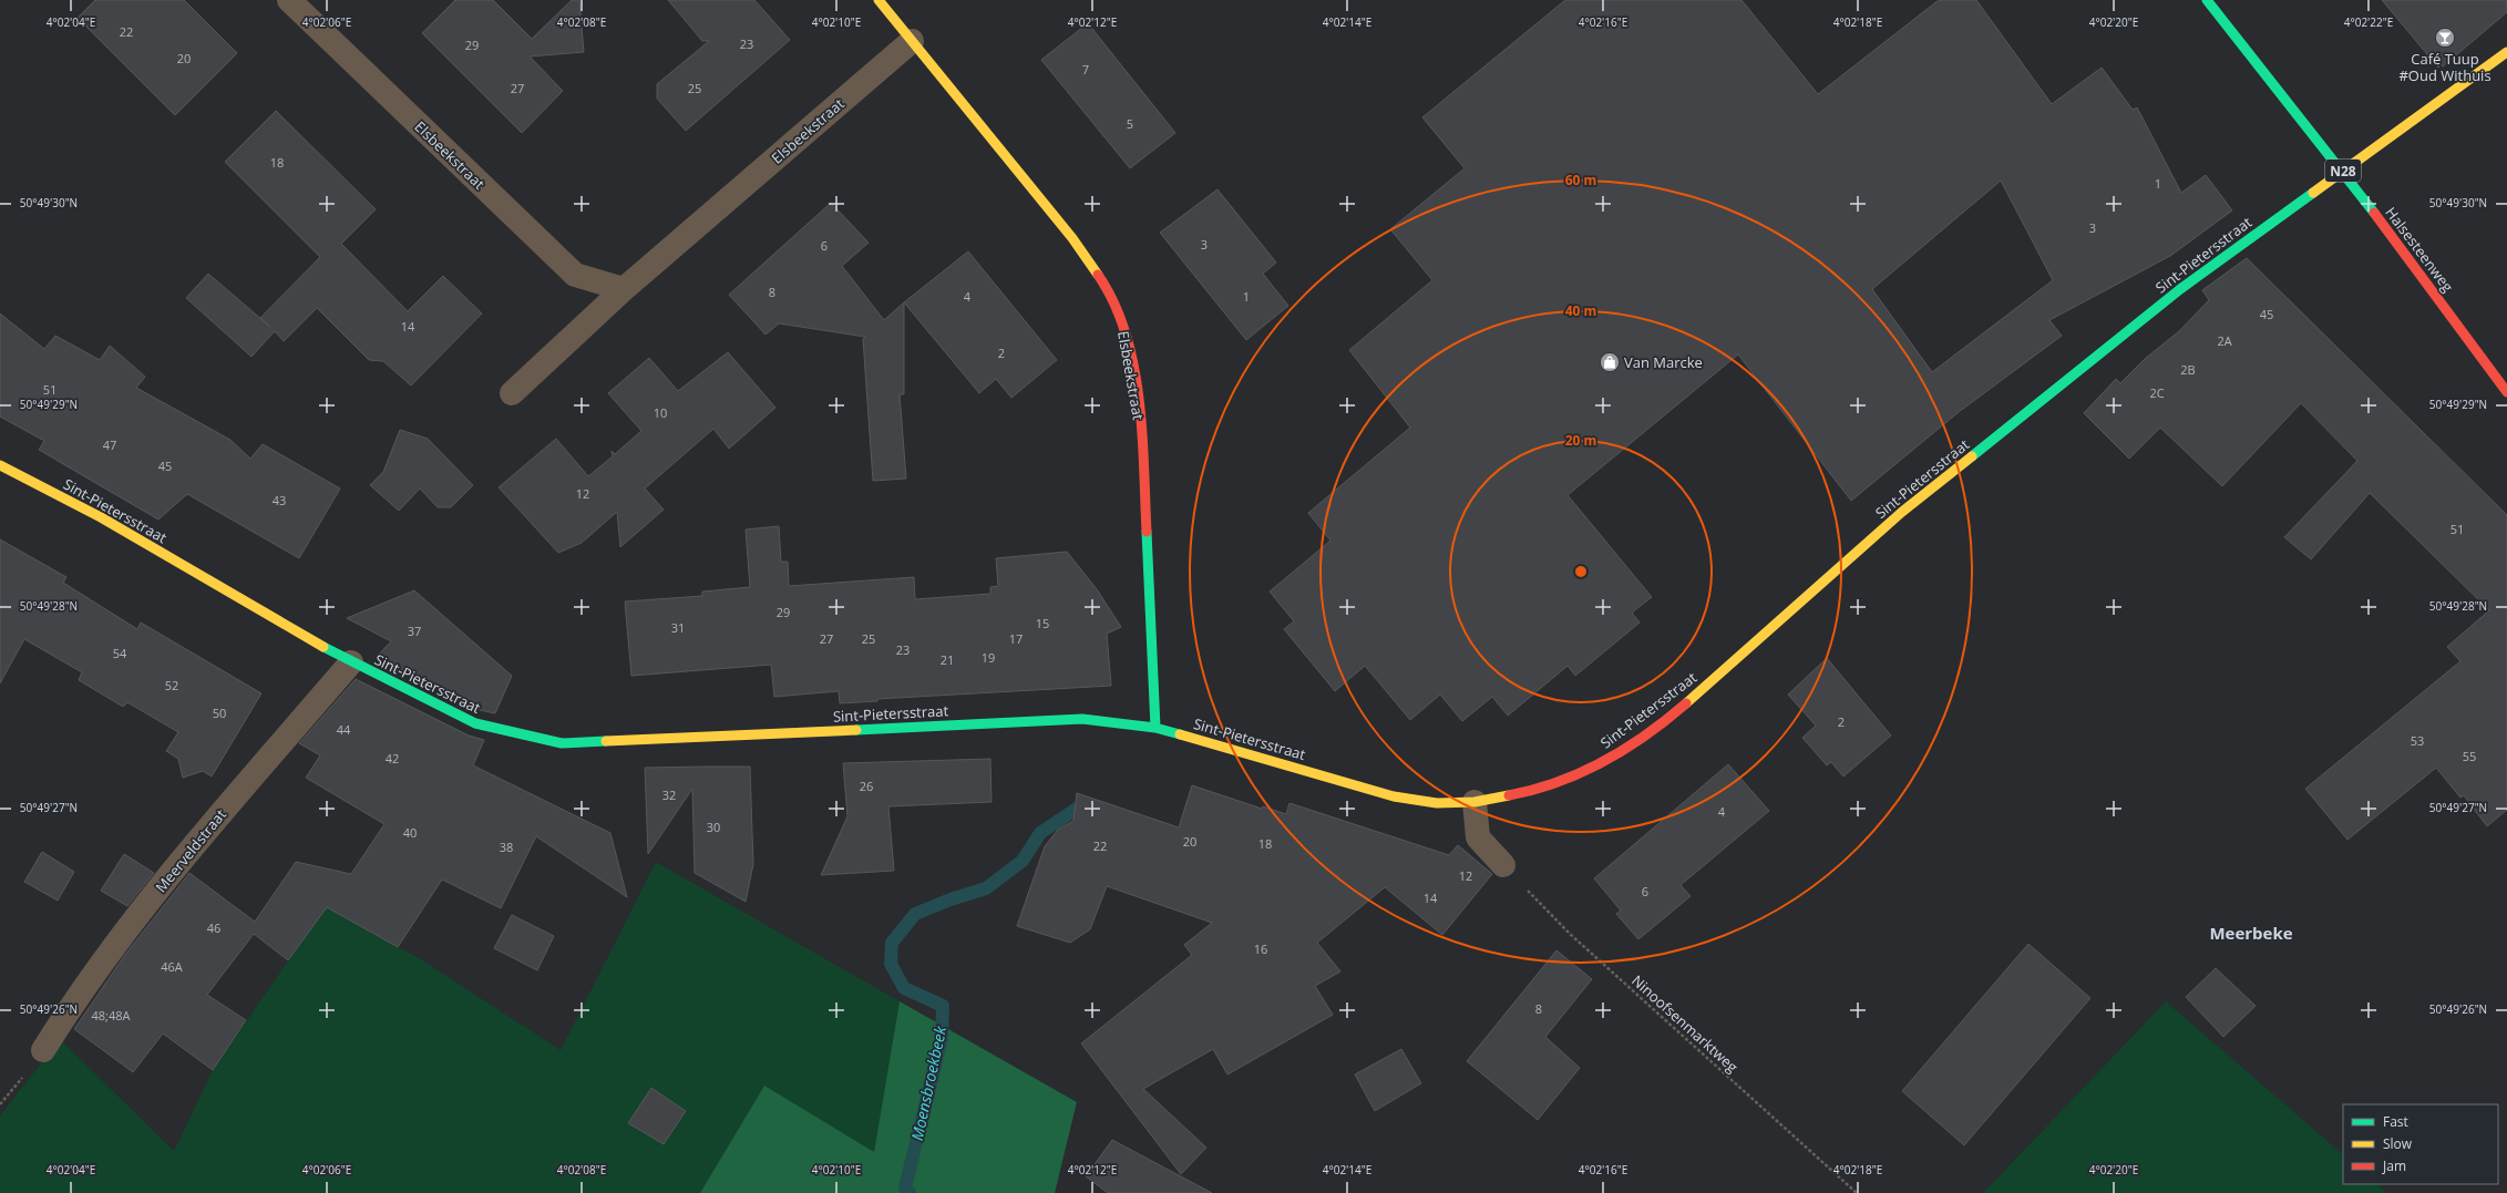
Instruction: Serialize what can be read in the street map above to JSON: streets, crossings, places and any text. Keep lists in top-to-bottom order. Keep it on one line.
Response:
{"streets":{"street":["Elsbeekstraat","N28","Halsesteenweg","Sint-Pietersstraat","Meerveldstraat"],"path":["Ninoofsenmarktweg"]},"crossings":[["Elsbeekstraat","Sint-Pietersstraat"],["Halsesteenweg","Sint-Pietersstraat"],["Sint-Pietersstraat","Meerveldstraat"]],"districts":["Meerbeke"],"water":["Moensbroekbeek"],"places":{"bar":["Café Tuup #Oud Withuis"],"shop":["Van Marcke"]},"house_numbers":["22","23","29","20","7","27","25","5","18","1","3","3","6","8","4","1","45","14","2A","2","2B","51","2C","10","47","45","12","43","51","29","15","31","37","27","25","17","23","54","19","21","52","50","2","44","53","55","42","26","32","4","30","40","20","18","22","38","12","6","14","46","16","46A","8","48;48A"],"legend":["Fast","Slow","Jam"],"coordinates":["4°02'04\"E","4°02'06\"E","4°02'08\"E","4°02'10\"E","4°02'12\"E","4°02'14\"E","4°02'16\"E","4°02'18\"E","4°02'20\"E","4°02'22\"E","50°49'30\"N","50°49'29\"N","50°49'28\"N","50°49'27\"N","50°49'26\"N"],"rings":["60 m","40 m","20 m"]}
